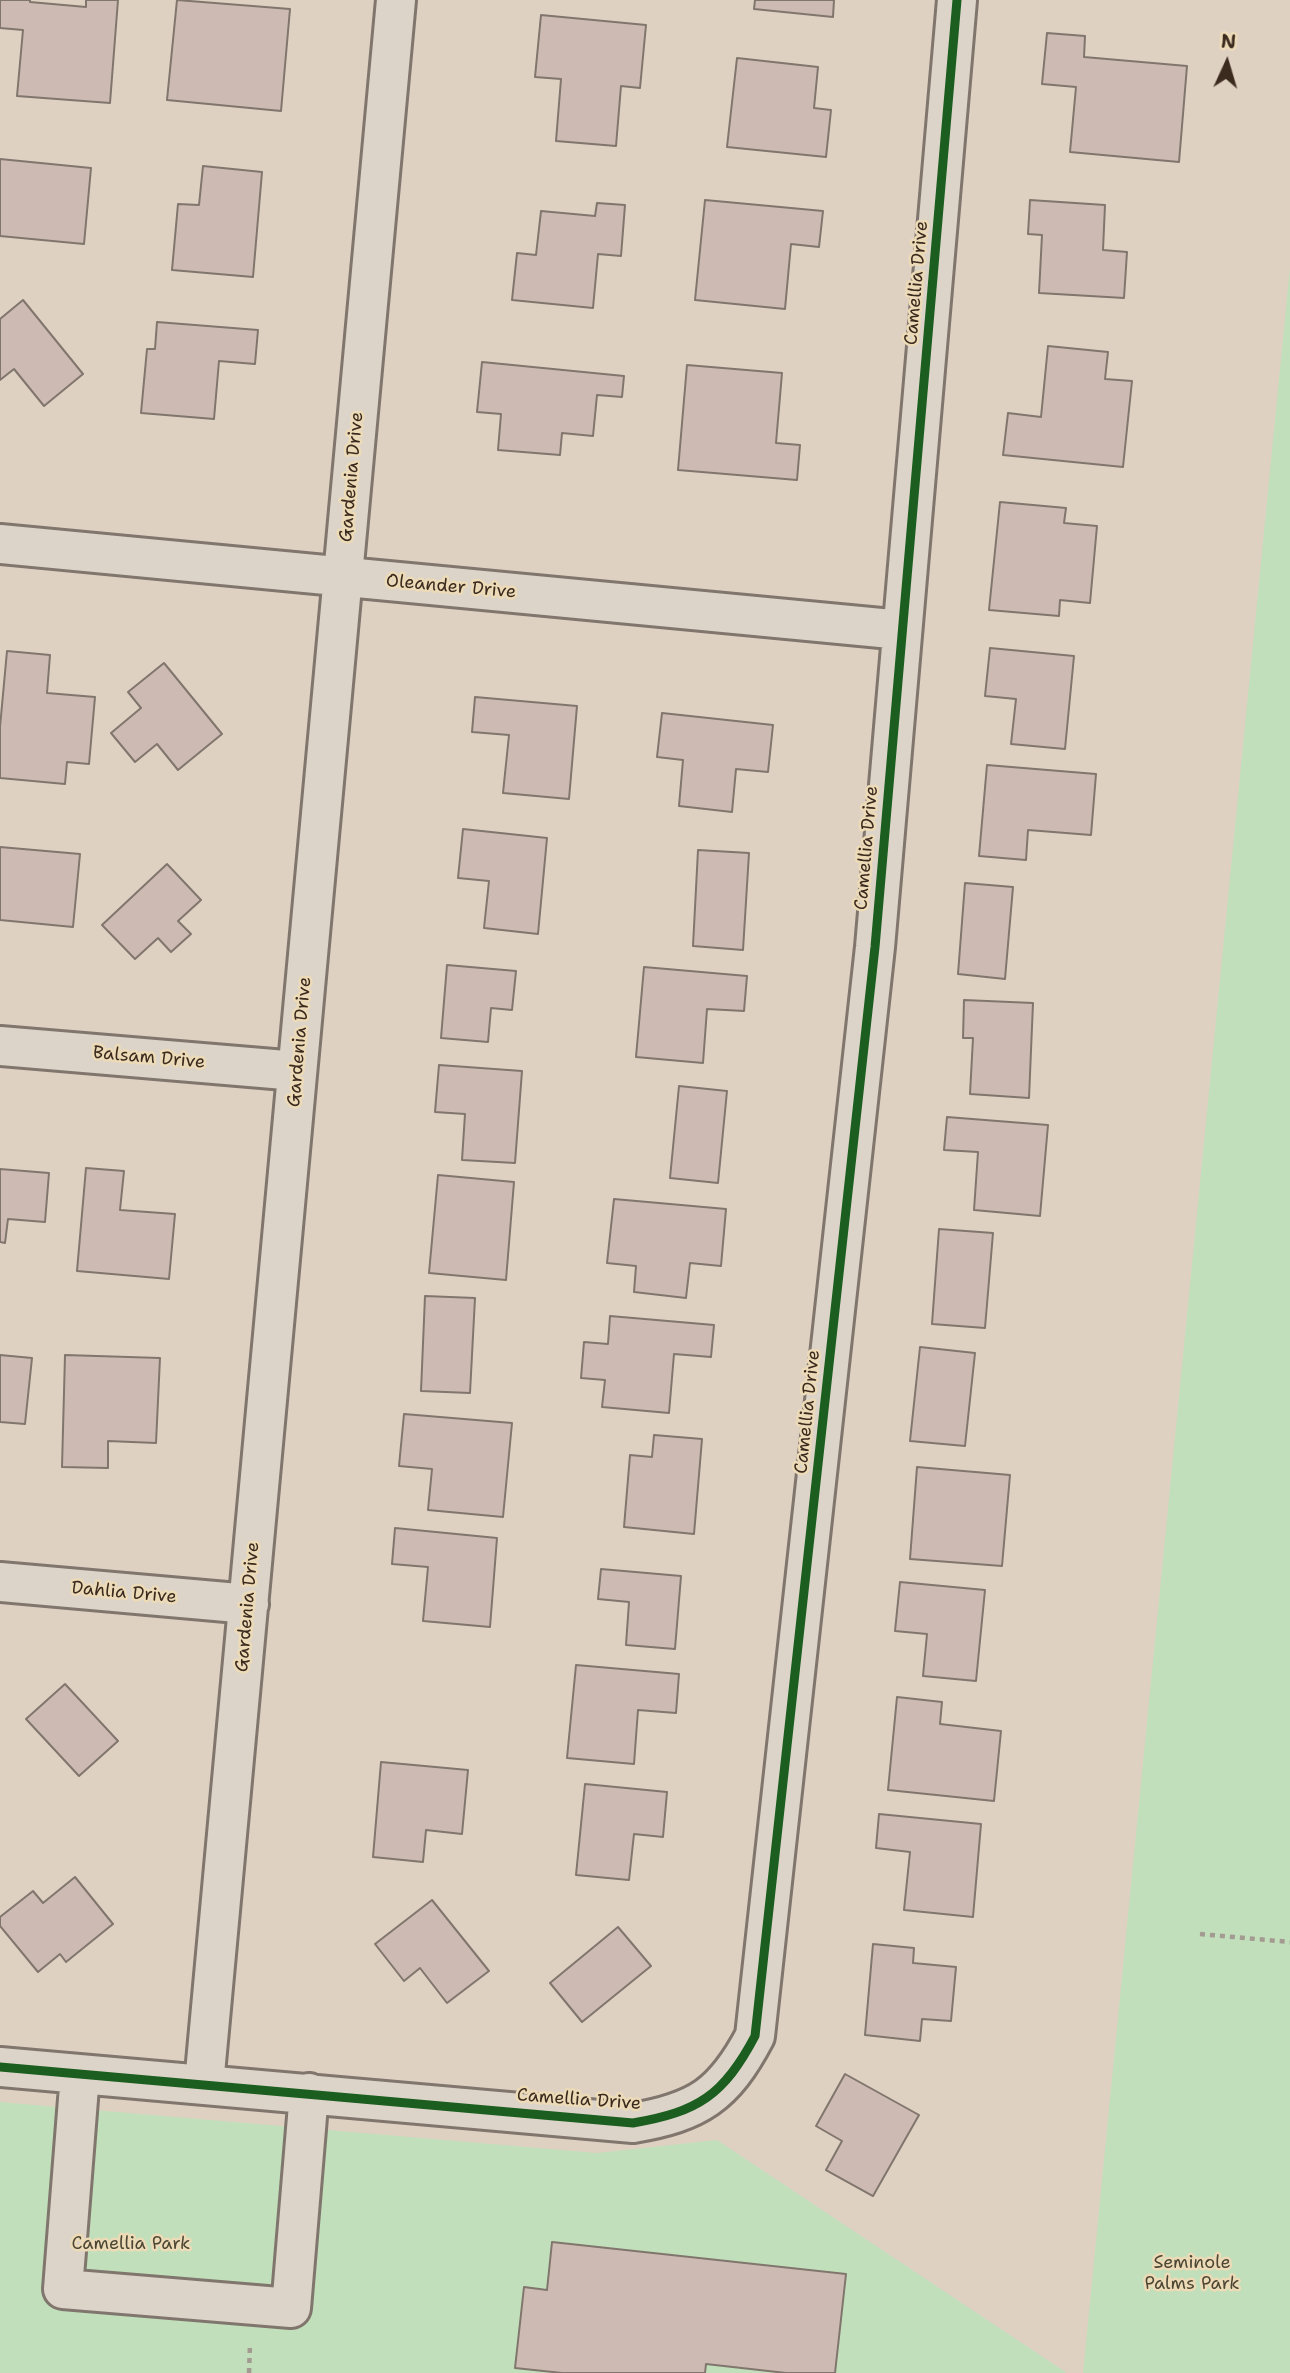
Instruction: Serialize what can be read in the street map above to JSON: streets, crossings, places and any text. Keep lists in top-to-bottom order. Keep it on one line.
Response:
{"streets":{"street":["Camellia Drive","Gardenia Drive","Oleander Drive","Balsam Drive","Dahlia Drive"]},"crossings":[["Camellia Drive","Gardenia Drive"],["Camellia Drive","Oleander Drive"],["Gardenia Drive","Oleander Drive"],["Gardenia Drive","Balsam Drive"],["Gardenia Drive","Dahlia Drive"]],"parks":["Camellia Park","Seminole Palms Park"],"north":"top"}
